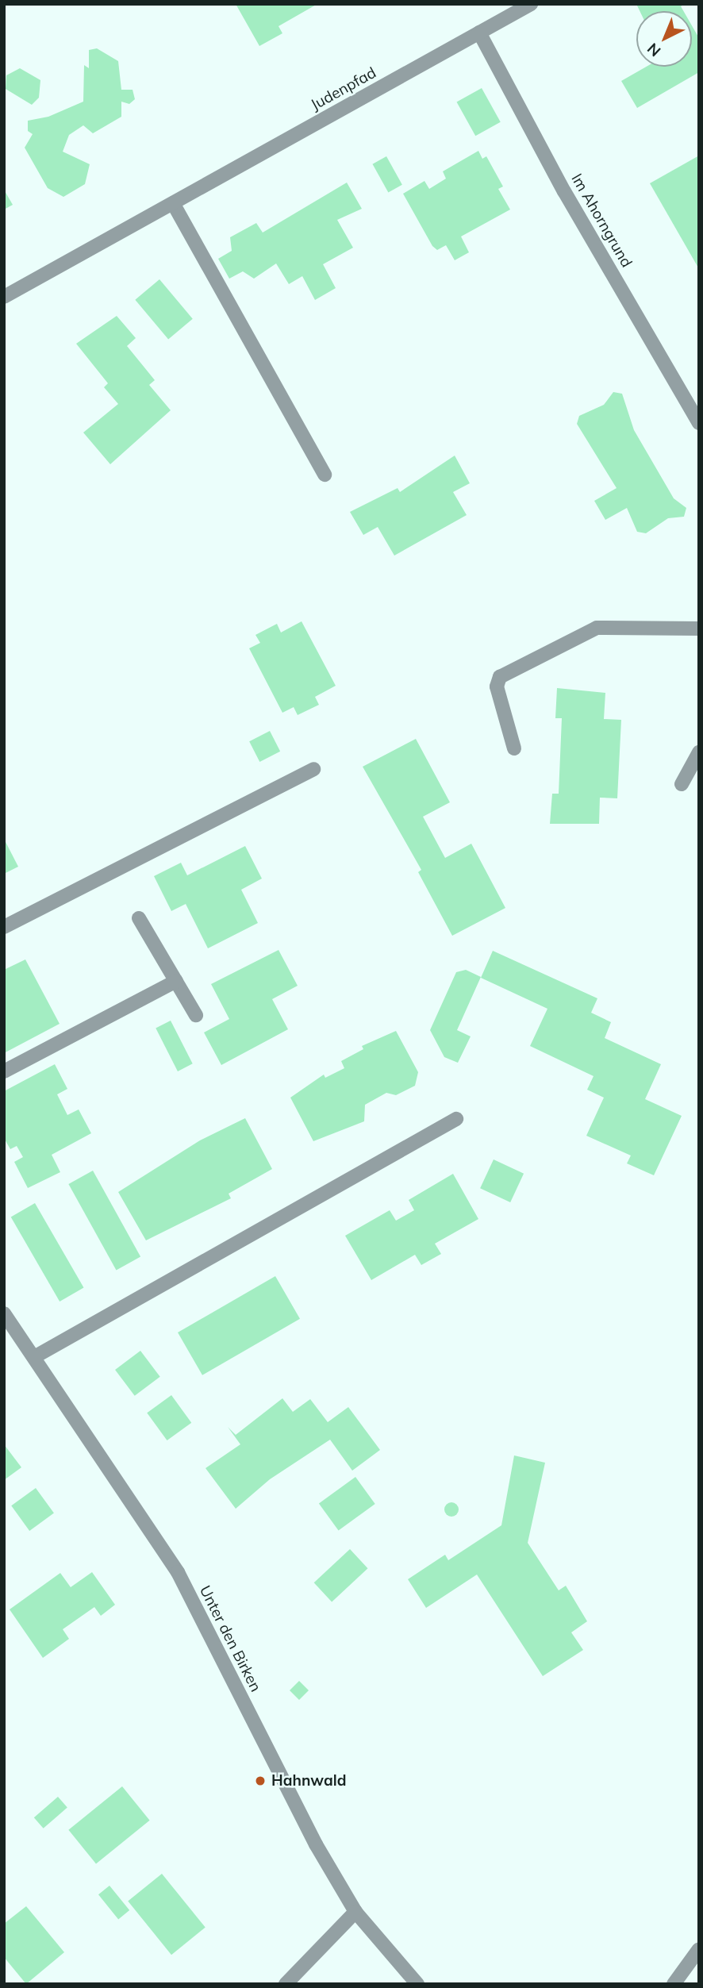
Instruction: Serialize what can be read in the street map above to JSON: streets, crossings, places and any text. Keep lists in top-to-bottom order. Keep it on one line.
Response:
{"streets":{"street":["Judenpfad","Im Ahorngrund","Unter den Birken"]},"crossings":[["Judenpfad","Im Ahorngrund"]],"places":["Hahnwald"],"north":"bottom left"}
